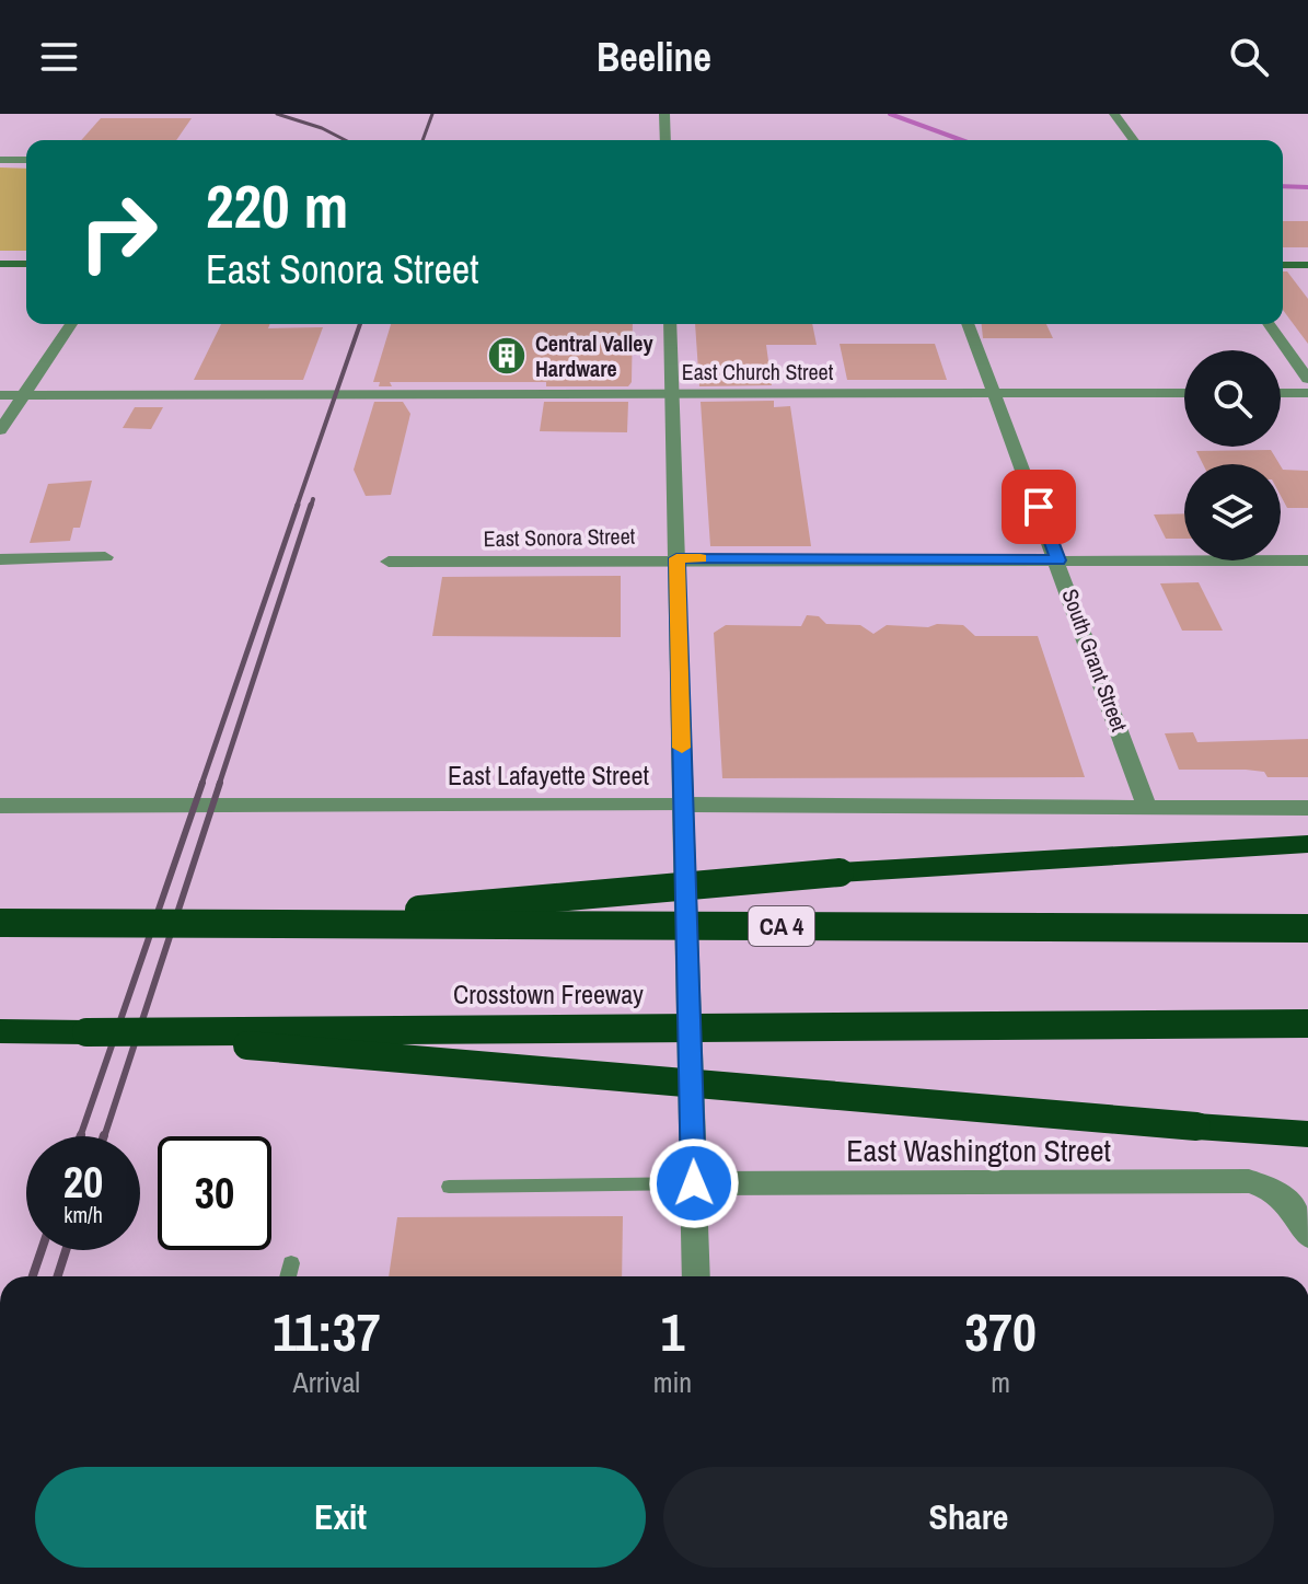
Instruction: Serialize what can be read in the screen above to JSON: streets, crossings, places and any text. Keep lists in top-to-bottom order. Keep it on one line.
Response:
{"streets":{"highway":["CA 4","Crosstown Freeway"],"street":["East Church Street","East Sonora Street","South Grant Street","East Lafayette Street","East Washington Street"]},"crossings":[["East Church Street","South Grant Street"],["East Sonora Street","South Grant Street"],["South Grant Street","East Lafayette Street"]],"places":{"building":["Central Valley Hardware"]},"page":{"header":"Beeline","turn":["220 m","East Sonora Street"],"speed":"20 km/h","limit":"30","eta":["11:37","Arrival","1","min","370","m"],"buttons":["Exit","Share"]}}
